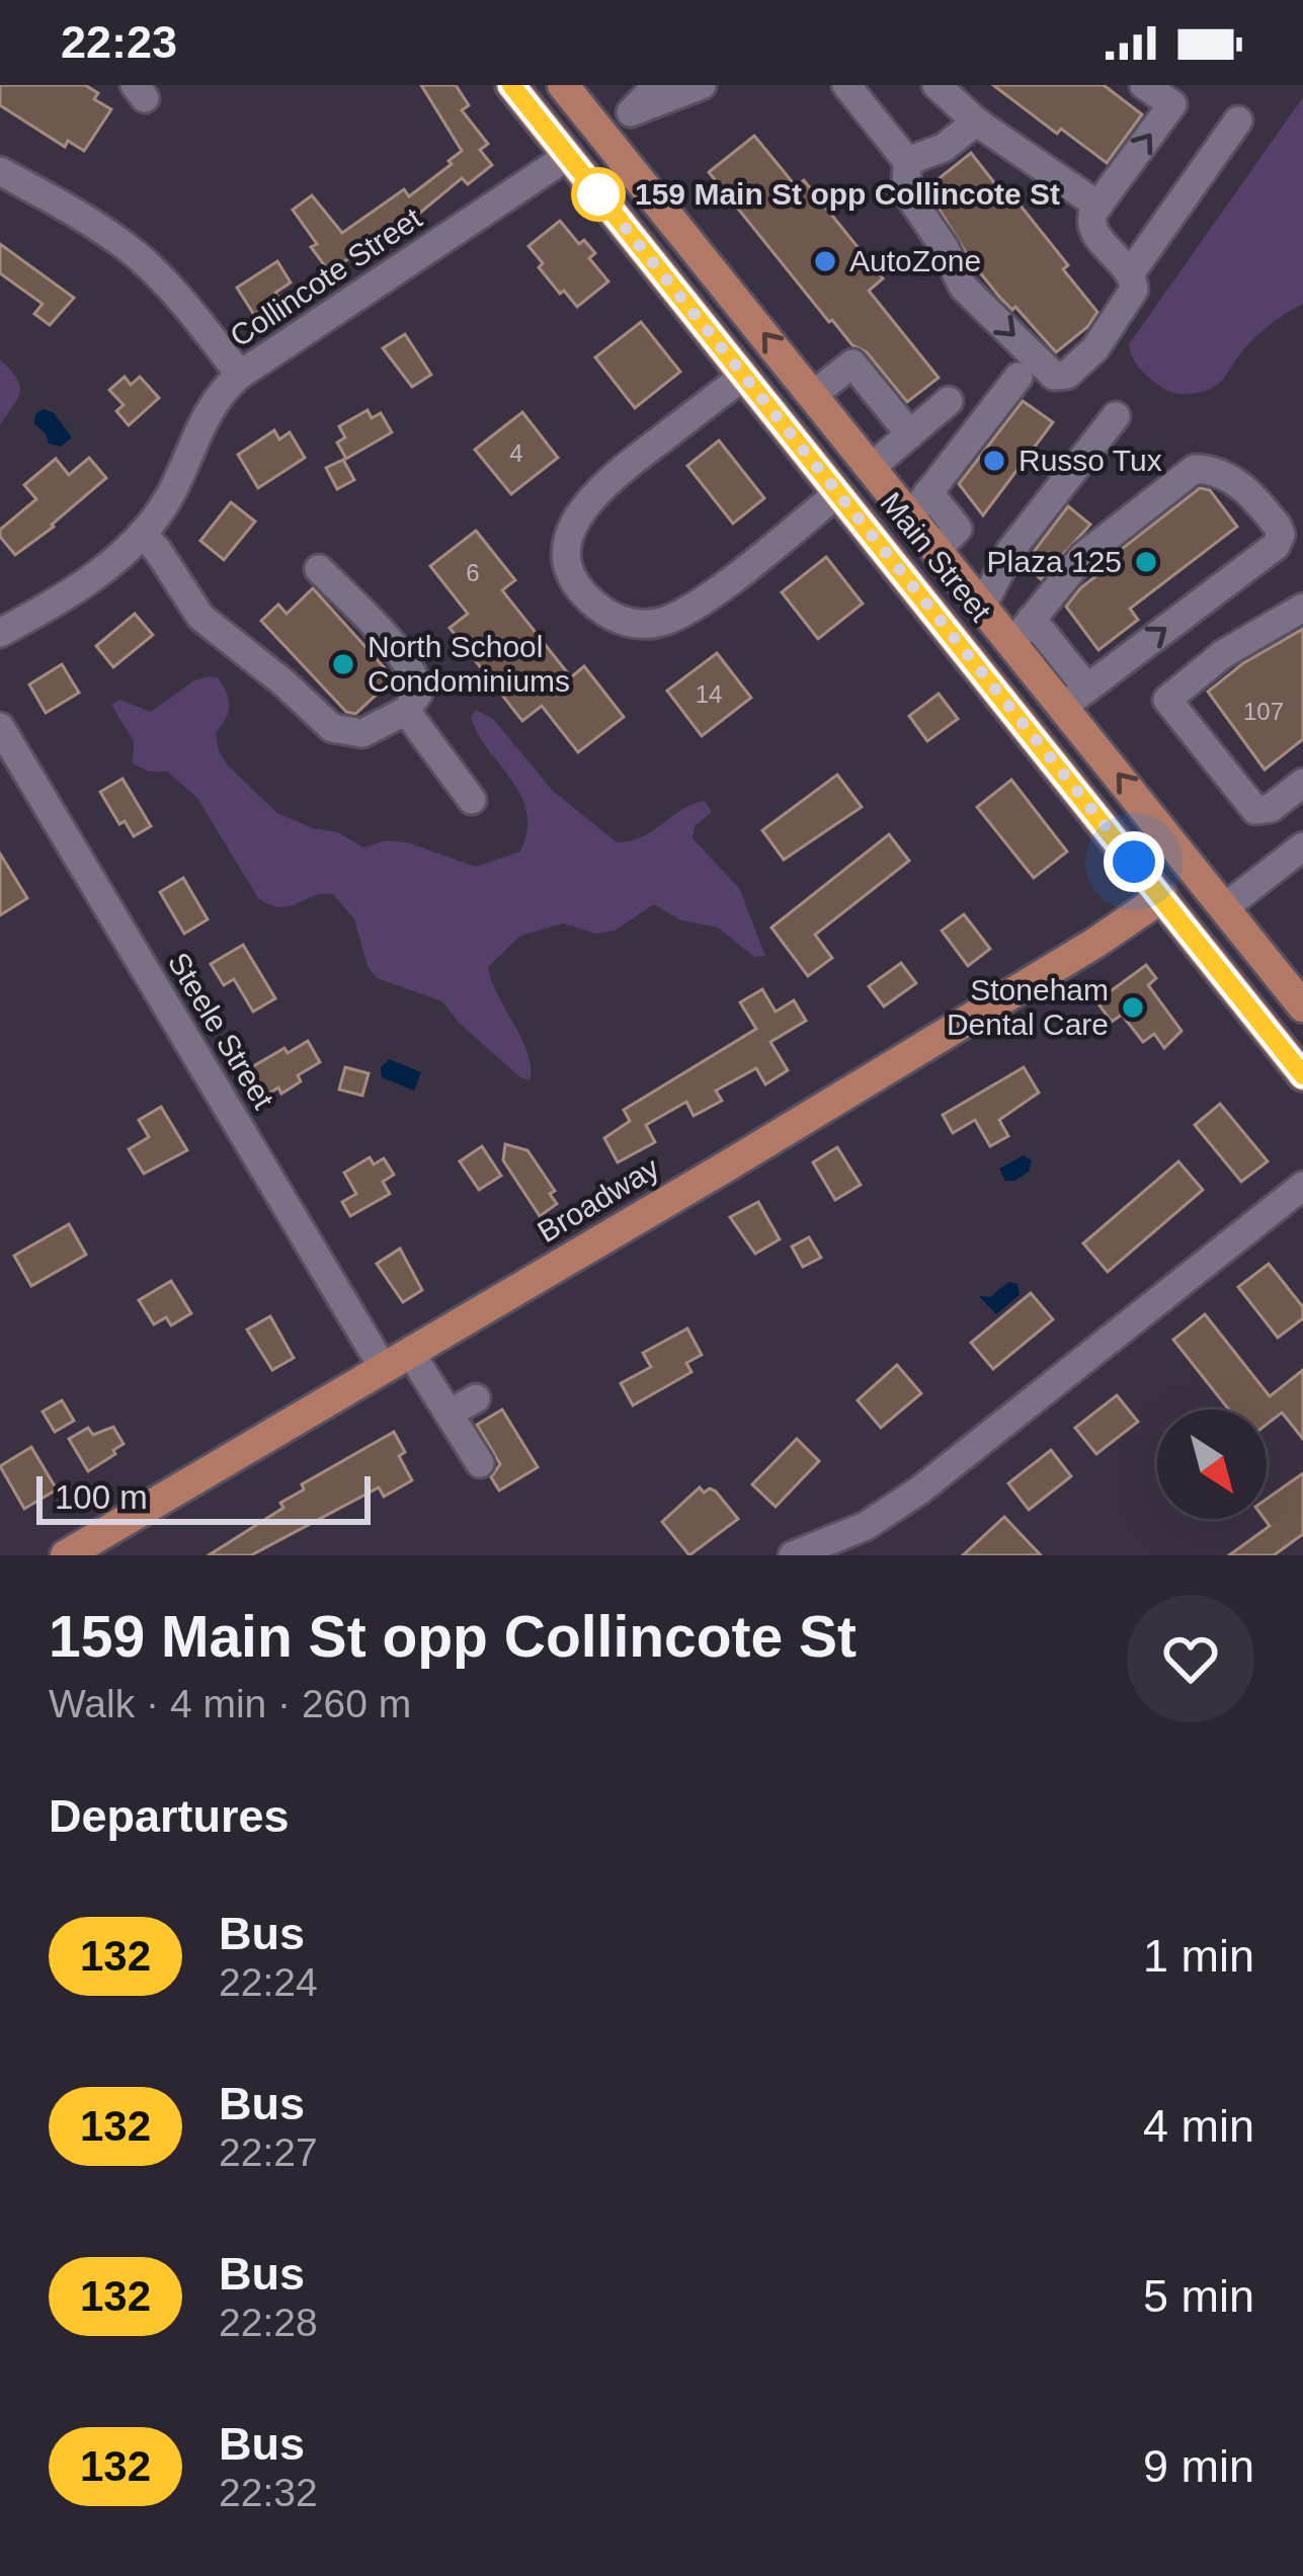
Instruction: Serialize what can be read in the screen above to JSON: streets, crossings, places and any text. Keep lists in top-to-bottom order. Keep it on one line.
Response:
{"streets":{"main road":["Main Street","Broadway"],"street":["Collincote Street","Steele Street"]},"crossings":[["Collincote Street","Main Street"],["Main Street","Broadway"],["Steele Street","Broadway"]],"places":["159 Main St opp Collincote St","AutoZone","Russo Tux","Plaza 125","North School Condominiums","Stoneham Dental Care"],"lines":["bus line 132"],"house_numbers":["4","6","14","107"],"scale_bar":"100 m","north":"bottom right","page":{"status":"22:23","scale":"100 m","heading":[["159 Main St opp Collincote St","Walk · 4 min · 260 m"],"Departures"],"list":[{"mark":"132","name":"Bus","note":"22:24","value":"1 min"},{"mark":"132","name":"Bus","note":"22:27","value":"4 min"},{"mark":"132","name":"Bus","note":"22:28","value":"5 min"},{"mark":"132","name":"Bus","note":"22:32","value":"9 min"}]}}
